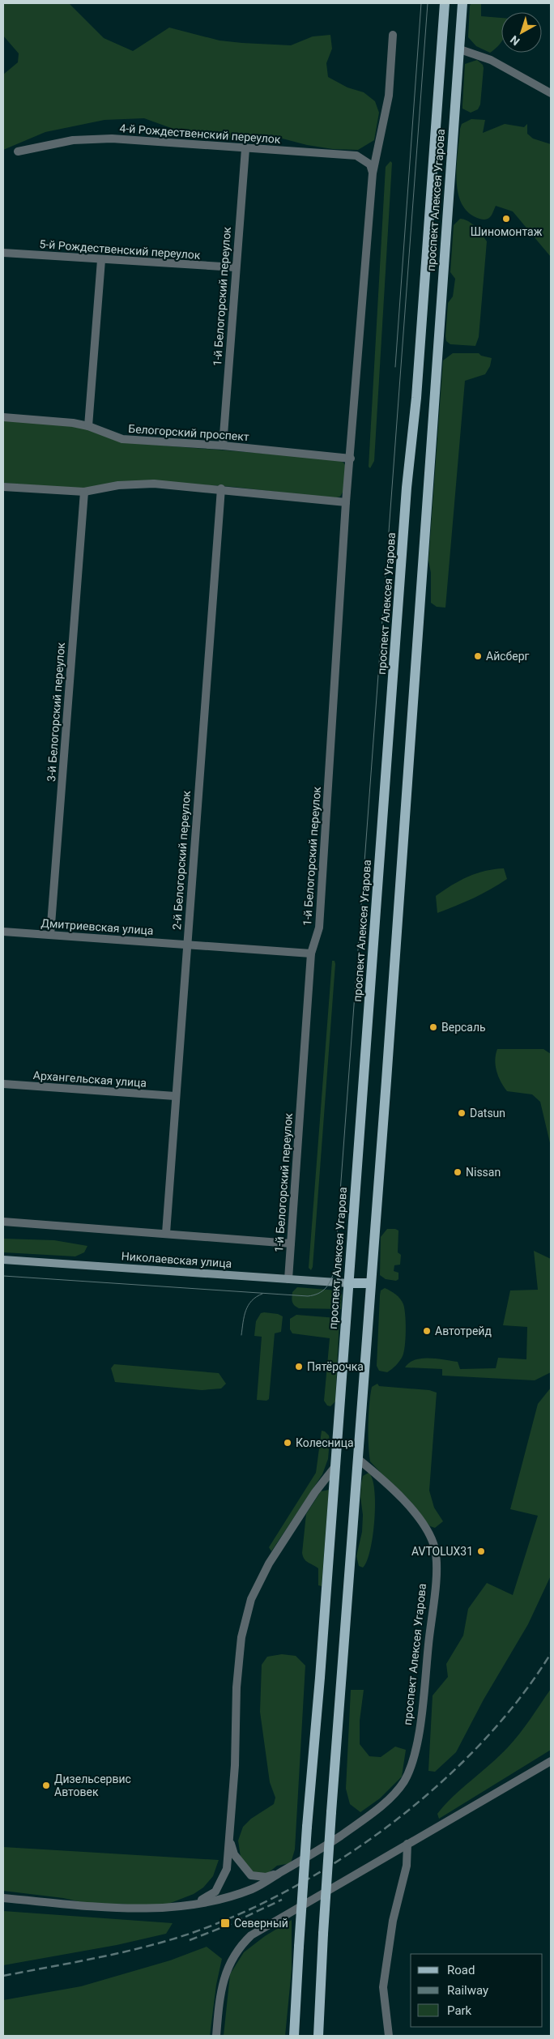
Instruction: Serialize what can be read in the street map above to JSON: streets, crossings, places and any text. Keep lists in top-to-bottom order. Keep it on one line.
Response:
{"streets":{"main road":["проспект Алексея Угарова","Николаевская улица"],"street":["4-й Рождественский переулок","5-й Рождественский переулок","1-й Белогорский переулок","Белогорский проспект","3-й Белогорский переулок","2-й Белогорский переулок","Дмитриевская улица","Архангельская улица"]},"crossings":[["4-й Рождественский переулок","1-й Белогорский переулок"],["проспект Алексея Угарова","Николаевская улица"],["5-й Рождественский переулок","1-й Белогорский переулок"],["1-й Белогорский переулок","Белогорский проспект"],["1-й Белогорский переулок","Дмитриевская улица"],["1-й Белогорский переулок","Николаевская улица"],["3-й Белогорский переулок","Дмитриевская улица"],["2-й Белогорский переулок","Дмитриевская улица"],["2-й Белогорский переулок","Архангельская улица"]],"places":{"other":["Шиномонтаж","Айсберг","Версаль","Datsun","Nissan","Автотрейд","Пятёрочка","Колесница","AVTOLUX31","Дизельсервис Автовек"],"transit":["Северный"]},"legend":["Road","Railway","Park"],"north":"bottom left"}
